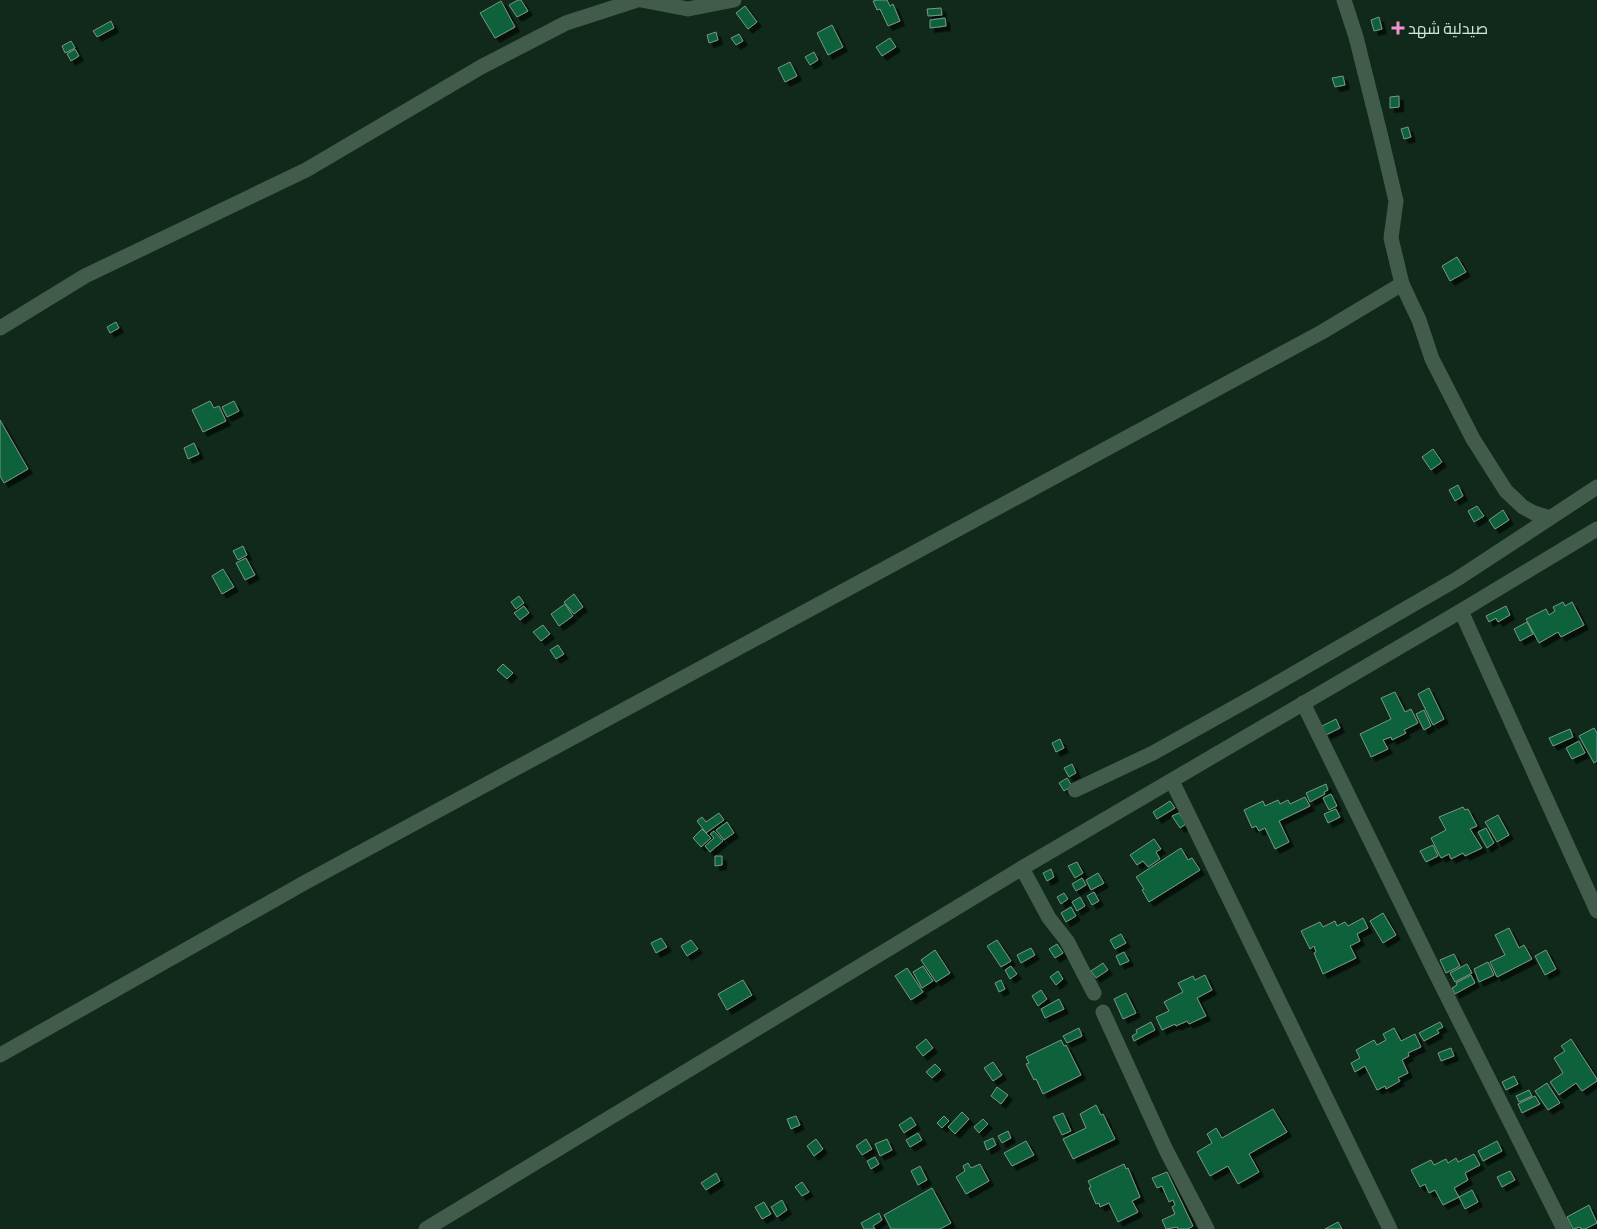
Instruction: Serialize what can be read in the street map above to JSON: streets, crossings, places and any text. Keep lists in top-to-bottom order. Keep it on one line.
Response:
{"places":{"health":["صيدلية شهد"]}}
